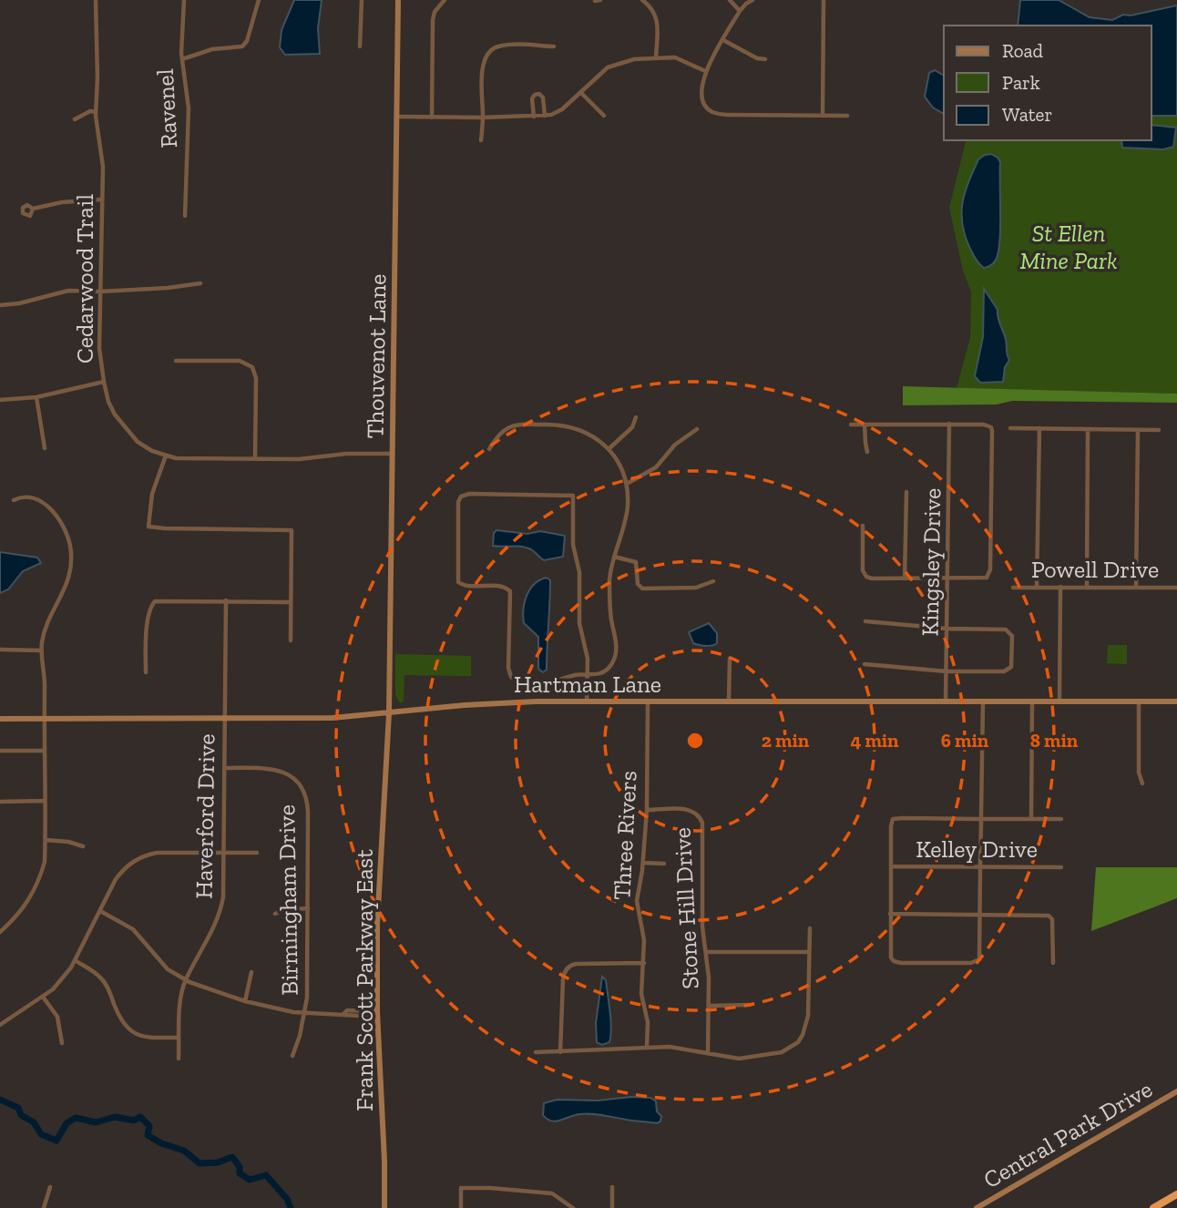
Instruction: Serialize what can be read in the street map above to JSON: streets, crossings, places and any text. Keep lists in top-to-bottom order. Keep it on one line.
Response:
{"streets":{"street":["Ravenel","Cedarwood Trail","Thouvenot Lane","Kingsley Drive","Powell Drive","Hartman Lane","Haverford Drive","Three Rivers","Kelley Drive","Birmingham Drive","Stone Hill Drive","Frank Scott Parkway East","Central Park Drive"]},"crossings":[["Cedarwood Trail","Thouvenot Lane"],["Thouvenot Lane","Hartman Lane"],["Thouvenot Lane","Frank Scott Parkway East"],["Kingsley Drive","Hartman Lane"],["Hartman Lane","Haverford Drive"],["Hartman Lane","Three Rivers"],["Hartman Lane","Frank Scott Parkway East"],["Haverford Drive","Birmingham Drive"],["Three Rivers","Stone Hill Drive"]],"parks":["St Ellen Mine Park"],"legend":["Road","Park","Water"],"rings":["2 min","4 min","6 min","8 min"]}
